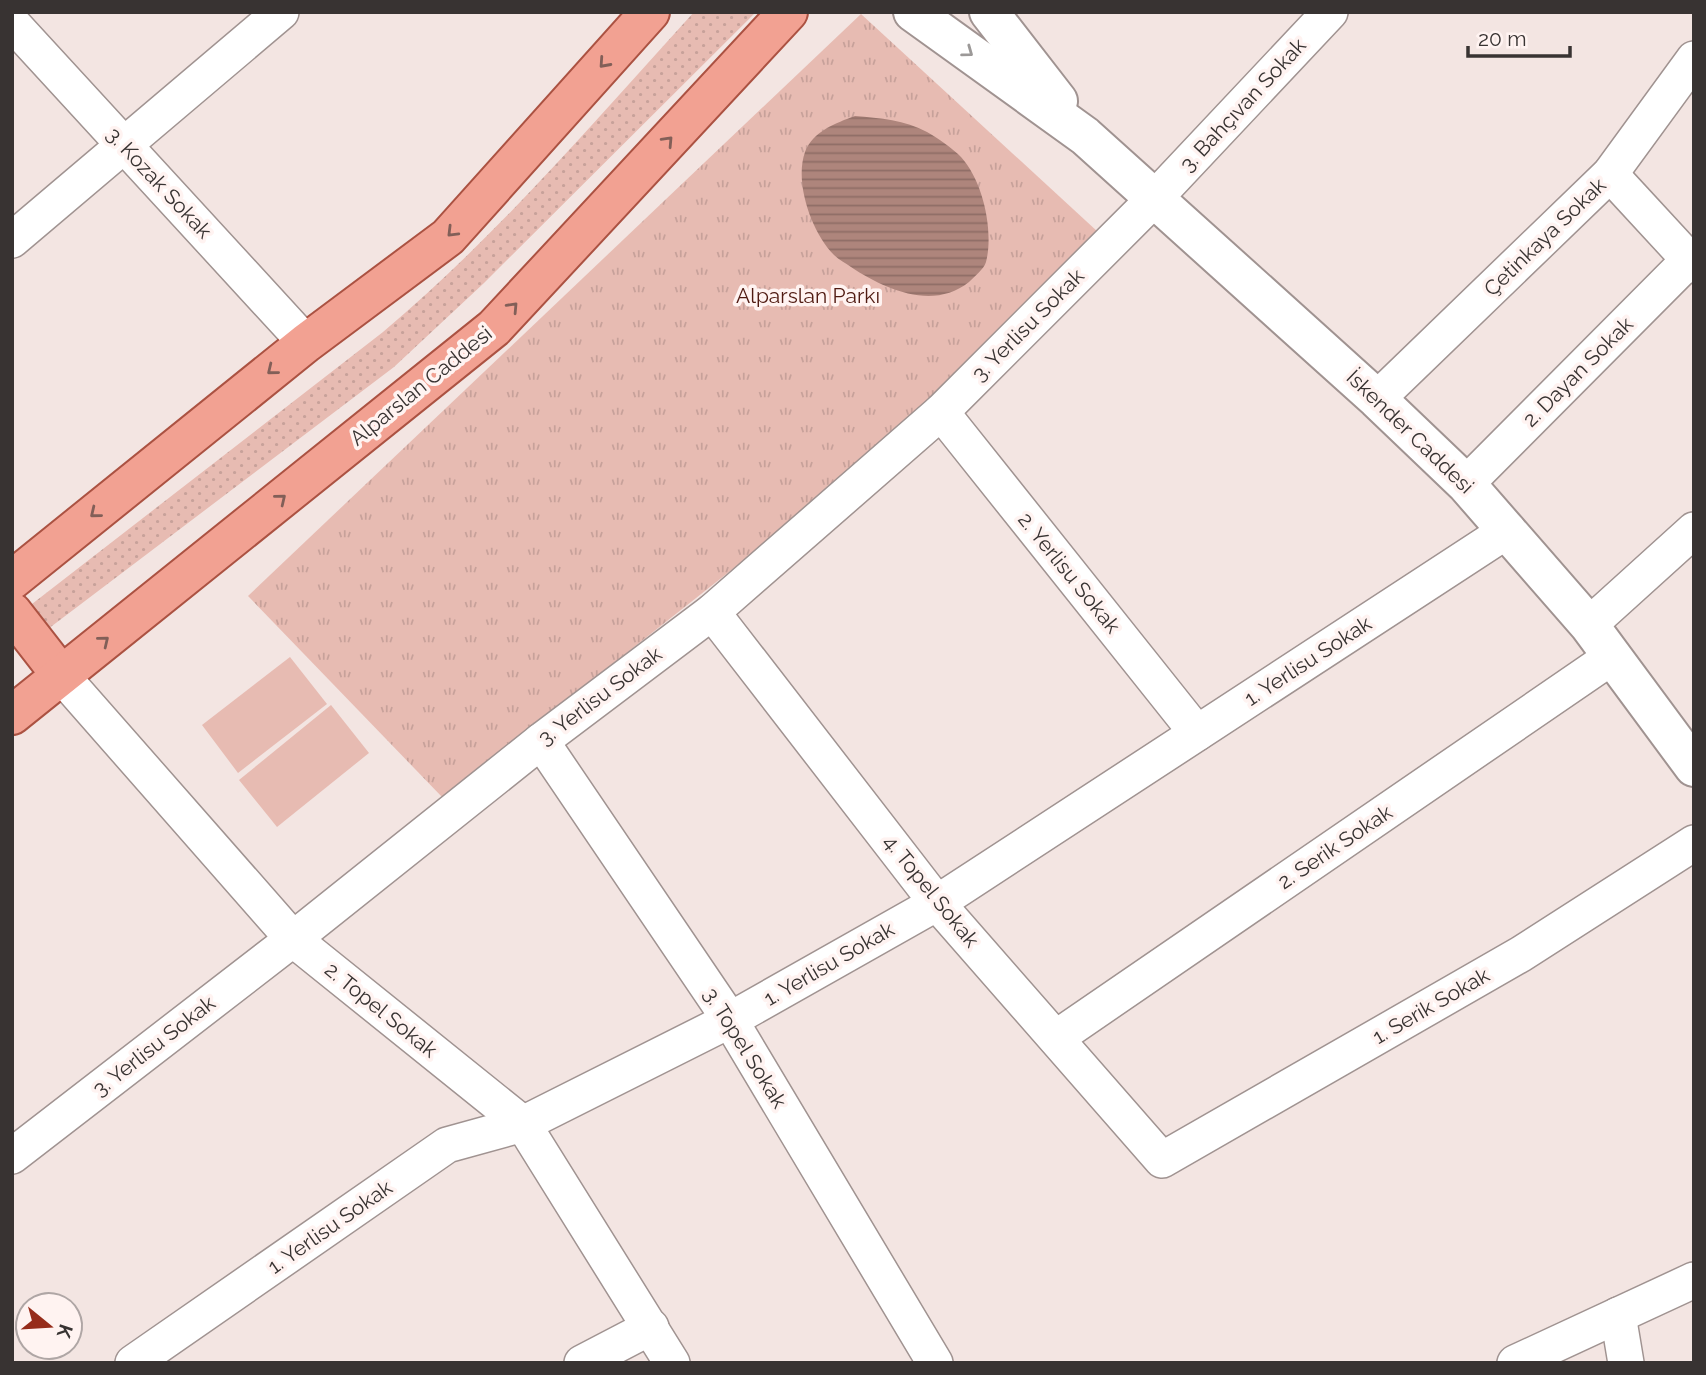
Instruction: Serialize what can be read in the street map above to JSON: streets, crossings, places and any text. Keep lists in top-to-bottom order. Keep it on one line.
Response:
{"streets":{"main road":["Alparslan Caddesi"],"street":["3. Bahçıvan Sokak","3. Kozak Sokak","Çetinkaya Sokak","3. Yerlisu Sokak","2. Dayan Sokak","İskender Caddesi","2. Yerlisu Sokak","1. Yerlisu Sokak","2. Serik Sokak","4. Topel Sokak","1. Serik Sokak","2. Topel Sokak","3. Topel Sokak"]},"crossings":[["3. Bahçıvan Sokak","3. Yerlisu Sokak"],["3. Bahçıvan Sokak","İskender Caddesi"],["Çetinkaya Sokak","İskender Caddesi"],["3. Yerlisu Sokak","İskender Caddesi"],["3. Yerlisu Sokak","2. Yerlisu Sokak"],["3. Yerlisu Sokak","4. Topel Sokak"],["3. Yerlisu Sokak","2. Topel Sokak"],["3. Yerlisu Sokak","3. Topel Sokak"],["2. Dayan Sokak","İskender Caddesi"],["Alparslan Caddesi","2. Topel Sokak"],["İskender Caddesi","1. Yerlisu Sokak"],["İskender Caddesi","2. Serik Sokak"],["2. Yerlisu Sokak","1. Yerlisu Sokak"],["1. Yerlisu Sokak","4. Topel Sokak"],["1. Yerlisu Sokak","2. Topel Sokak"],["1. Yerlisu Sokak","3. Topel Sokak"],["2. Serik Sokak","4. Topel Sokak"],["4. Topel Sokak","1. Serik Sokak"]],"parks":["Alparslan Parkı"],"scale_bar":"20 m","north":"right"}
